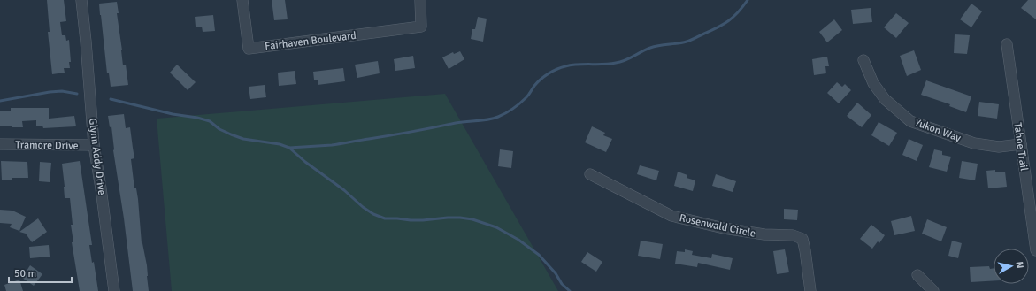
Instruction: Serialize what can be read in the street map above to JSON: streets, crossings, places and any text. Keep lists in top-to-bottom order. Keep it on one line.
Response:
{"streets":{"street":["Fairhaven Boulevard","Yukon Way","Tramore Drive","Tahoe Trail","Glynn Addy Drive","Rosenwald Circle"]},"crossings":[["Yukon Way","Tahoe Trail"],["Tramore Drive","Glynn Addy Drive"]],"scale_bar":"50 m","north":"right"}
